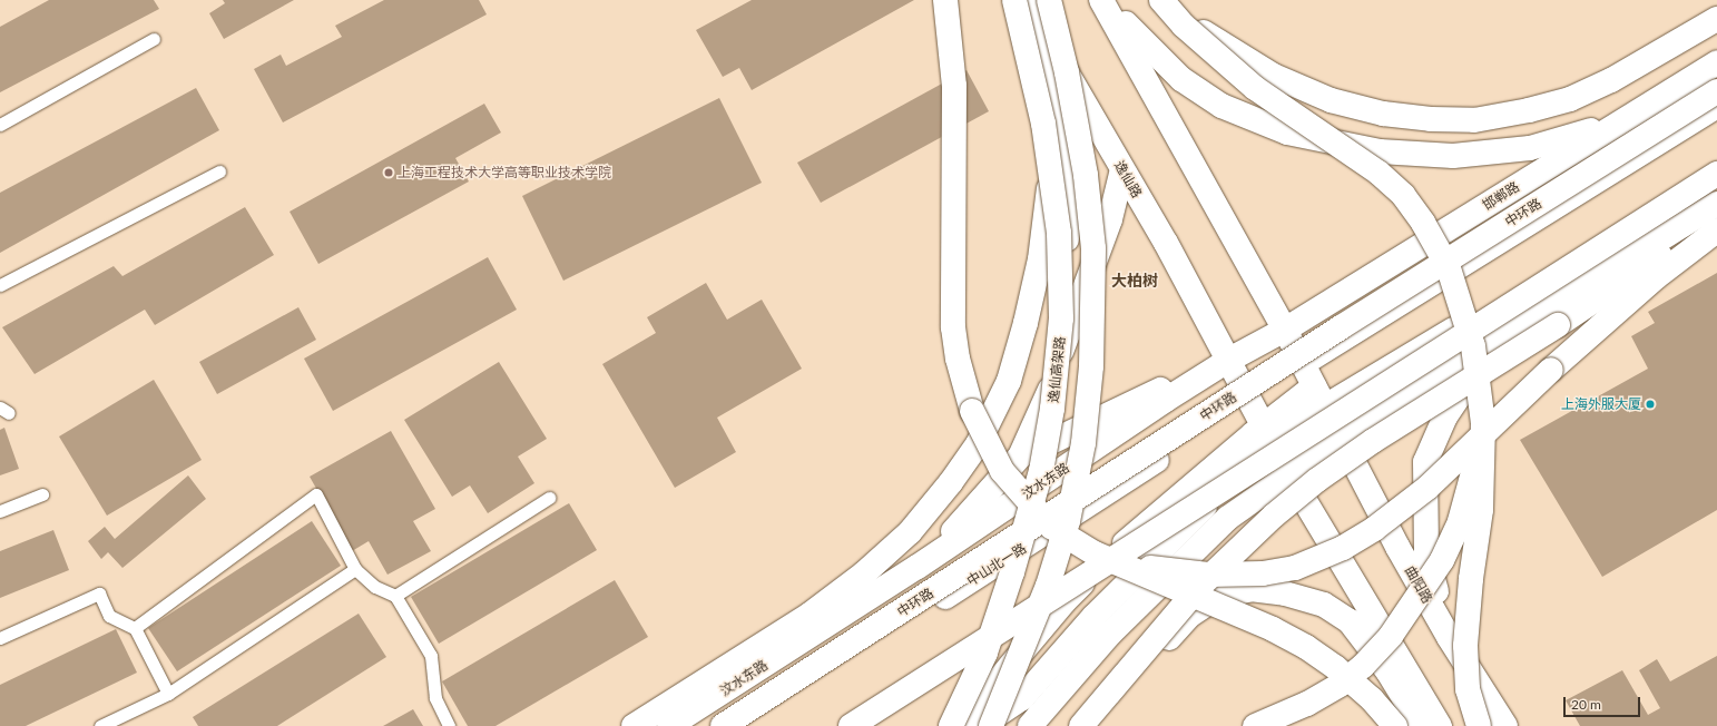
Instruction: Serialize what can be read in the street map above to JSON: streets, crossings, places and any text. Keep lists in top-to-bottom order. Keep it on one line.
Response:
{"streets":{"main road":["逸仙路","邯郸路","中环路","逸仙高架路","汶水东路","中山北一路","曲阳路"]},"crossings":[["逸仙路","邯郸路"],["逸仙路","汶水东路"],["逸仙路","中山北一路"],["邯郸路","汶水东路"],["邯郸路","曲阳路"],["中山北一路","曲阳路"]],"districts":["大柏树"],"places":["上海工程技术大学高等职业技术学院","上海外服大厦"],"scale_bar":"20 m"}
